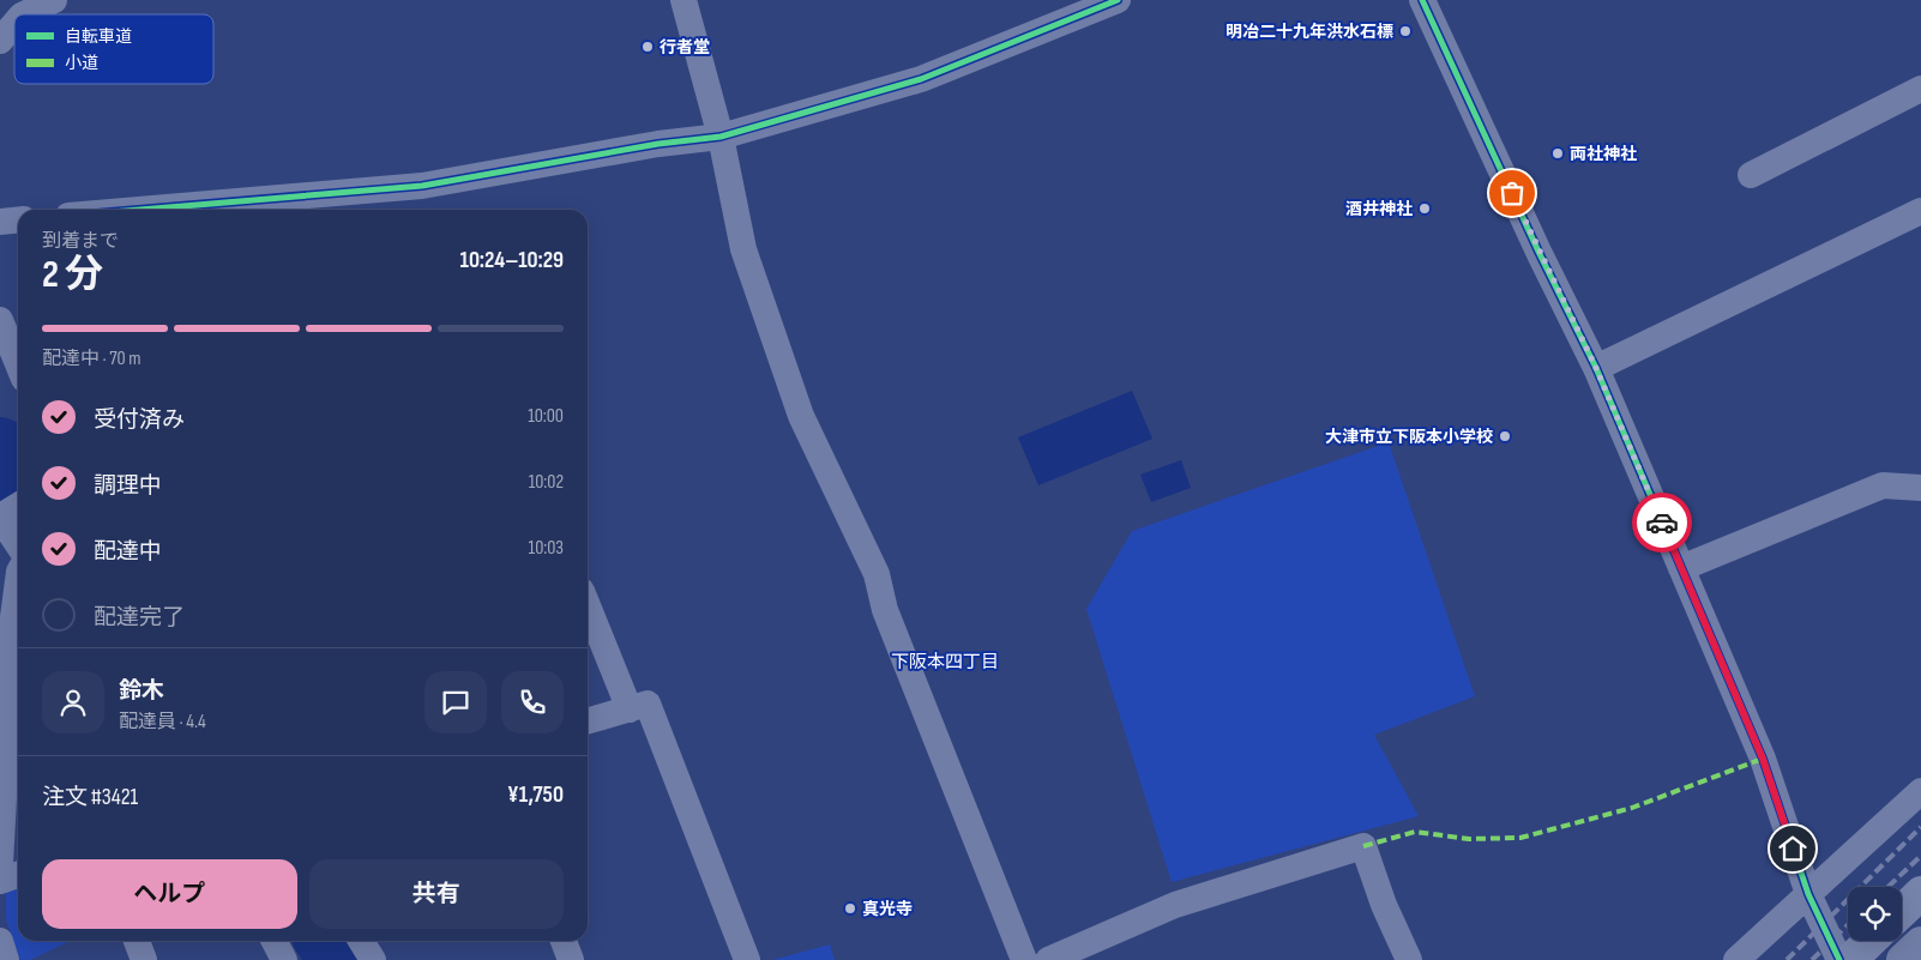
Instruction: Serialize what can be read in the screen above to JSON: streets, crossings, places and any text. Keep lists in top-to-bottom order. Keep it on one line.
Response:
{"districts":["下阪本四丁目"],"places":["明冶二十九年洪水石標","行者堂","両社神社","酒井神社","大津市立下阪本小学校","真光寺"],"legend":["自転車道","小道"],"page":{"heading":["2 分","到着まで","10:24–10:29"],"panel":["鈴木","配達員 · 4.4","注文 #3421","¥1,750"],"bar":"配達中 · 70 m","list":[["受付済み","10:00"],["調理中","10:02"],["配達中","10:03"],"配達完了"],"buttons":["ヘルプ","共有"]}}
